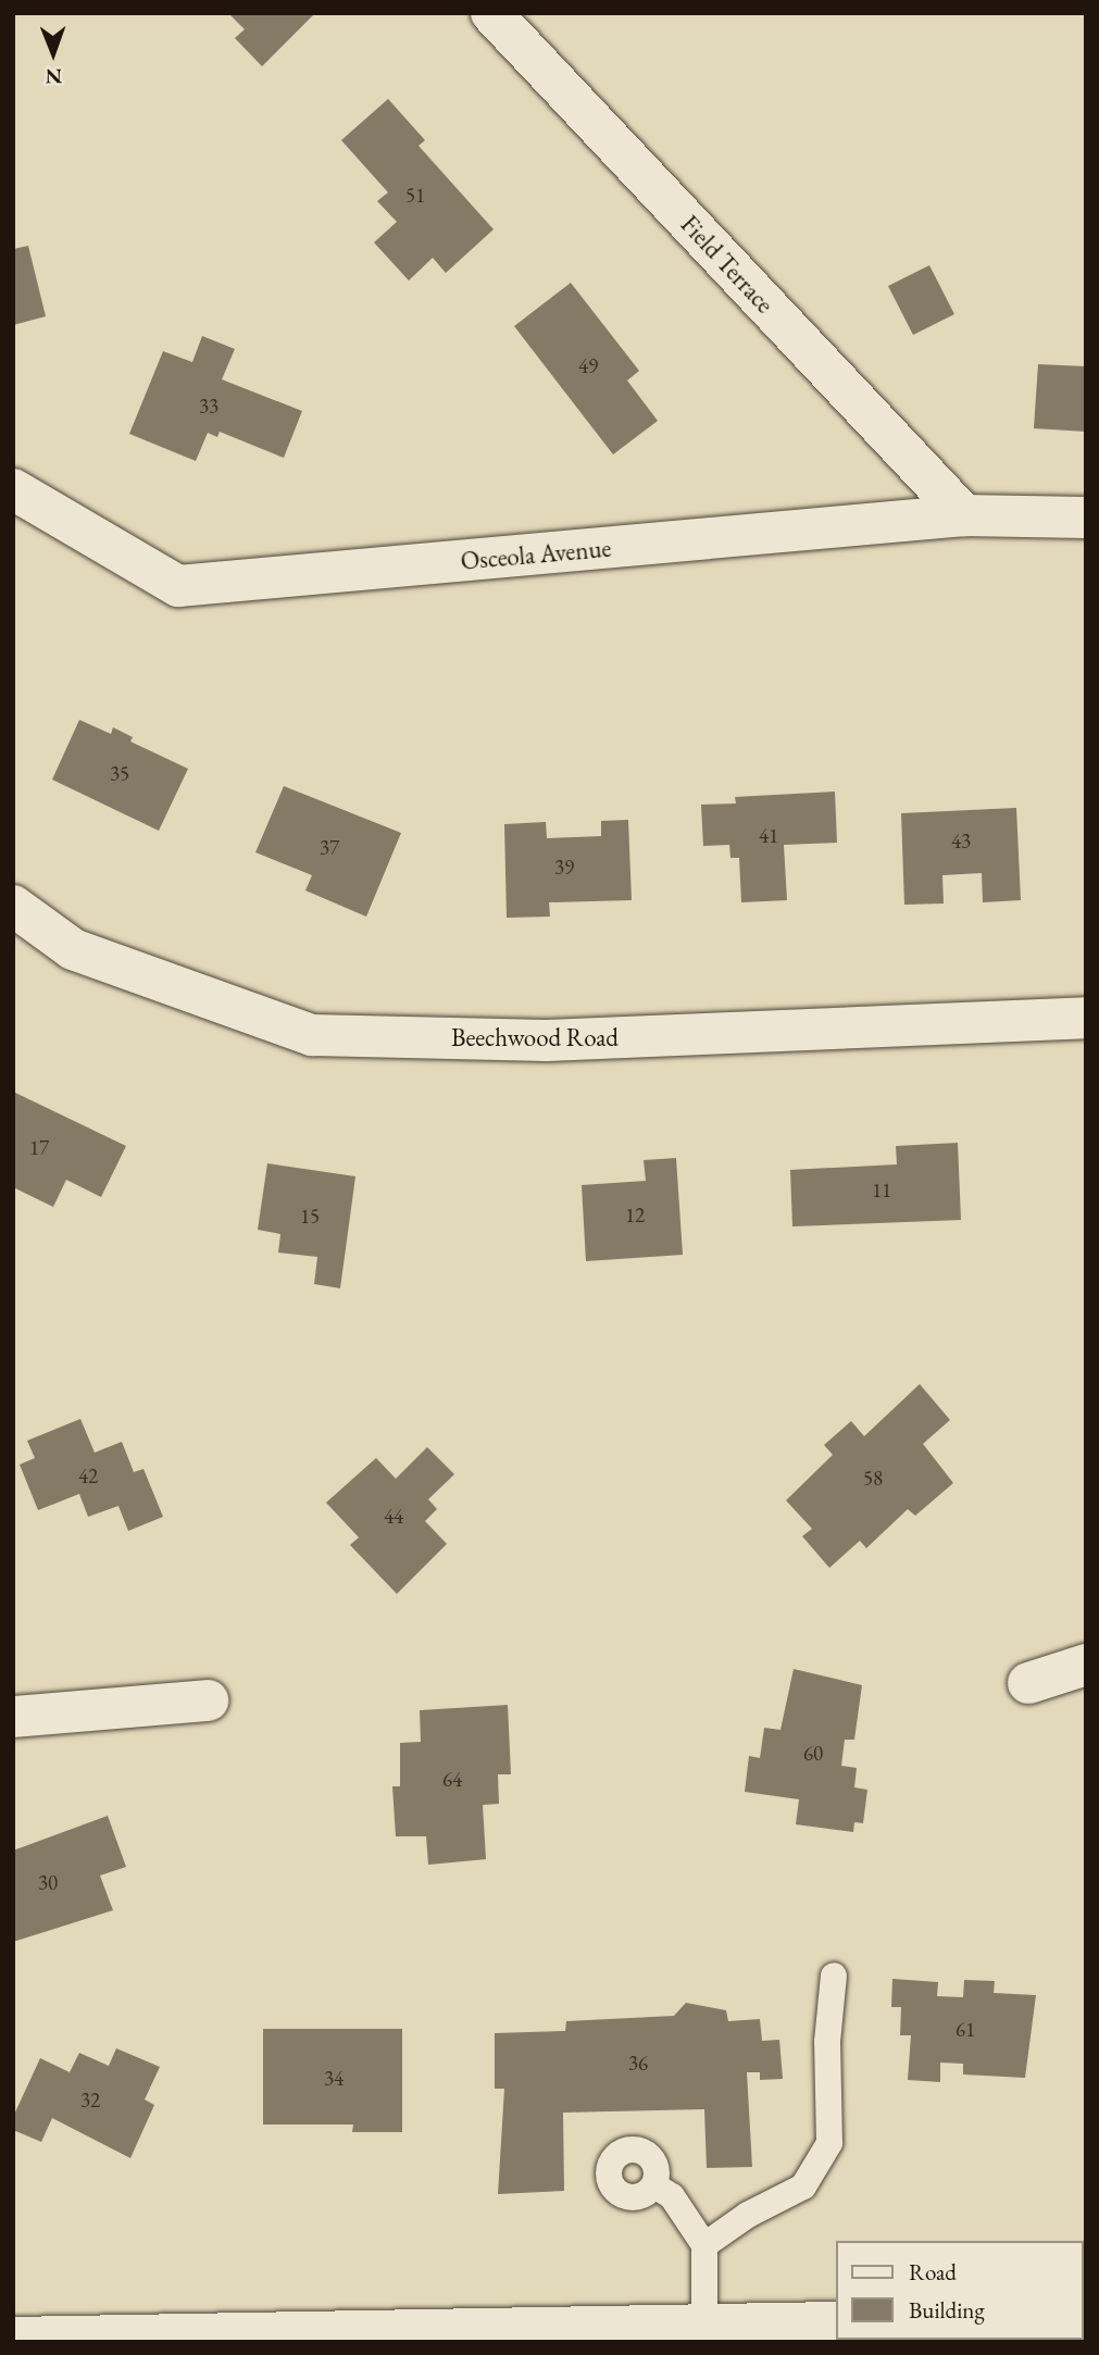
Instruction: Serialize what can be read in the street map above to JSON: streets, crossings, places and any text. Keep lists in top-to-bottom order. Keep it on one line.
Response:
{"streets":{"street":["Field Terrace","Osceola Avenue","Beechwood Road"]},"crossings":[["Field Terrace","Osceola Avenue"]],"house_numbers":["51","49","33","35","41","43","37","39","17","11","12","15","42","58","44","60","64","30","61","36","34","32"],"legend":["Road","Building"],"north":"bottom"}
